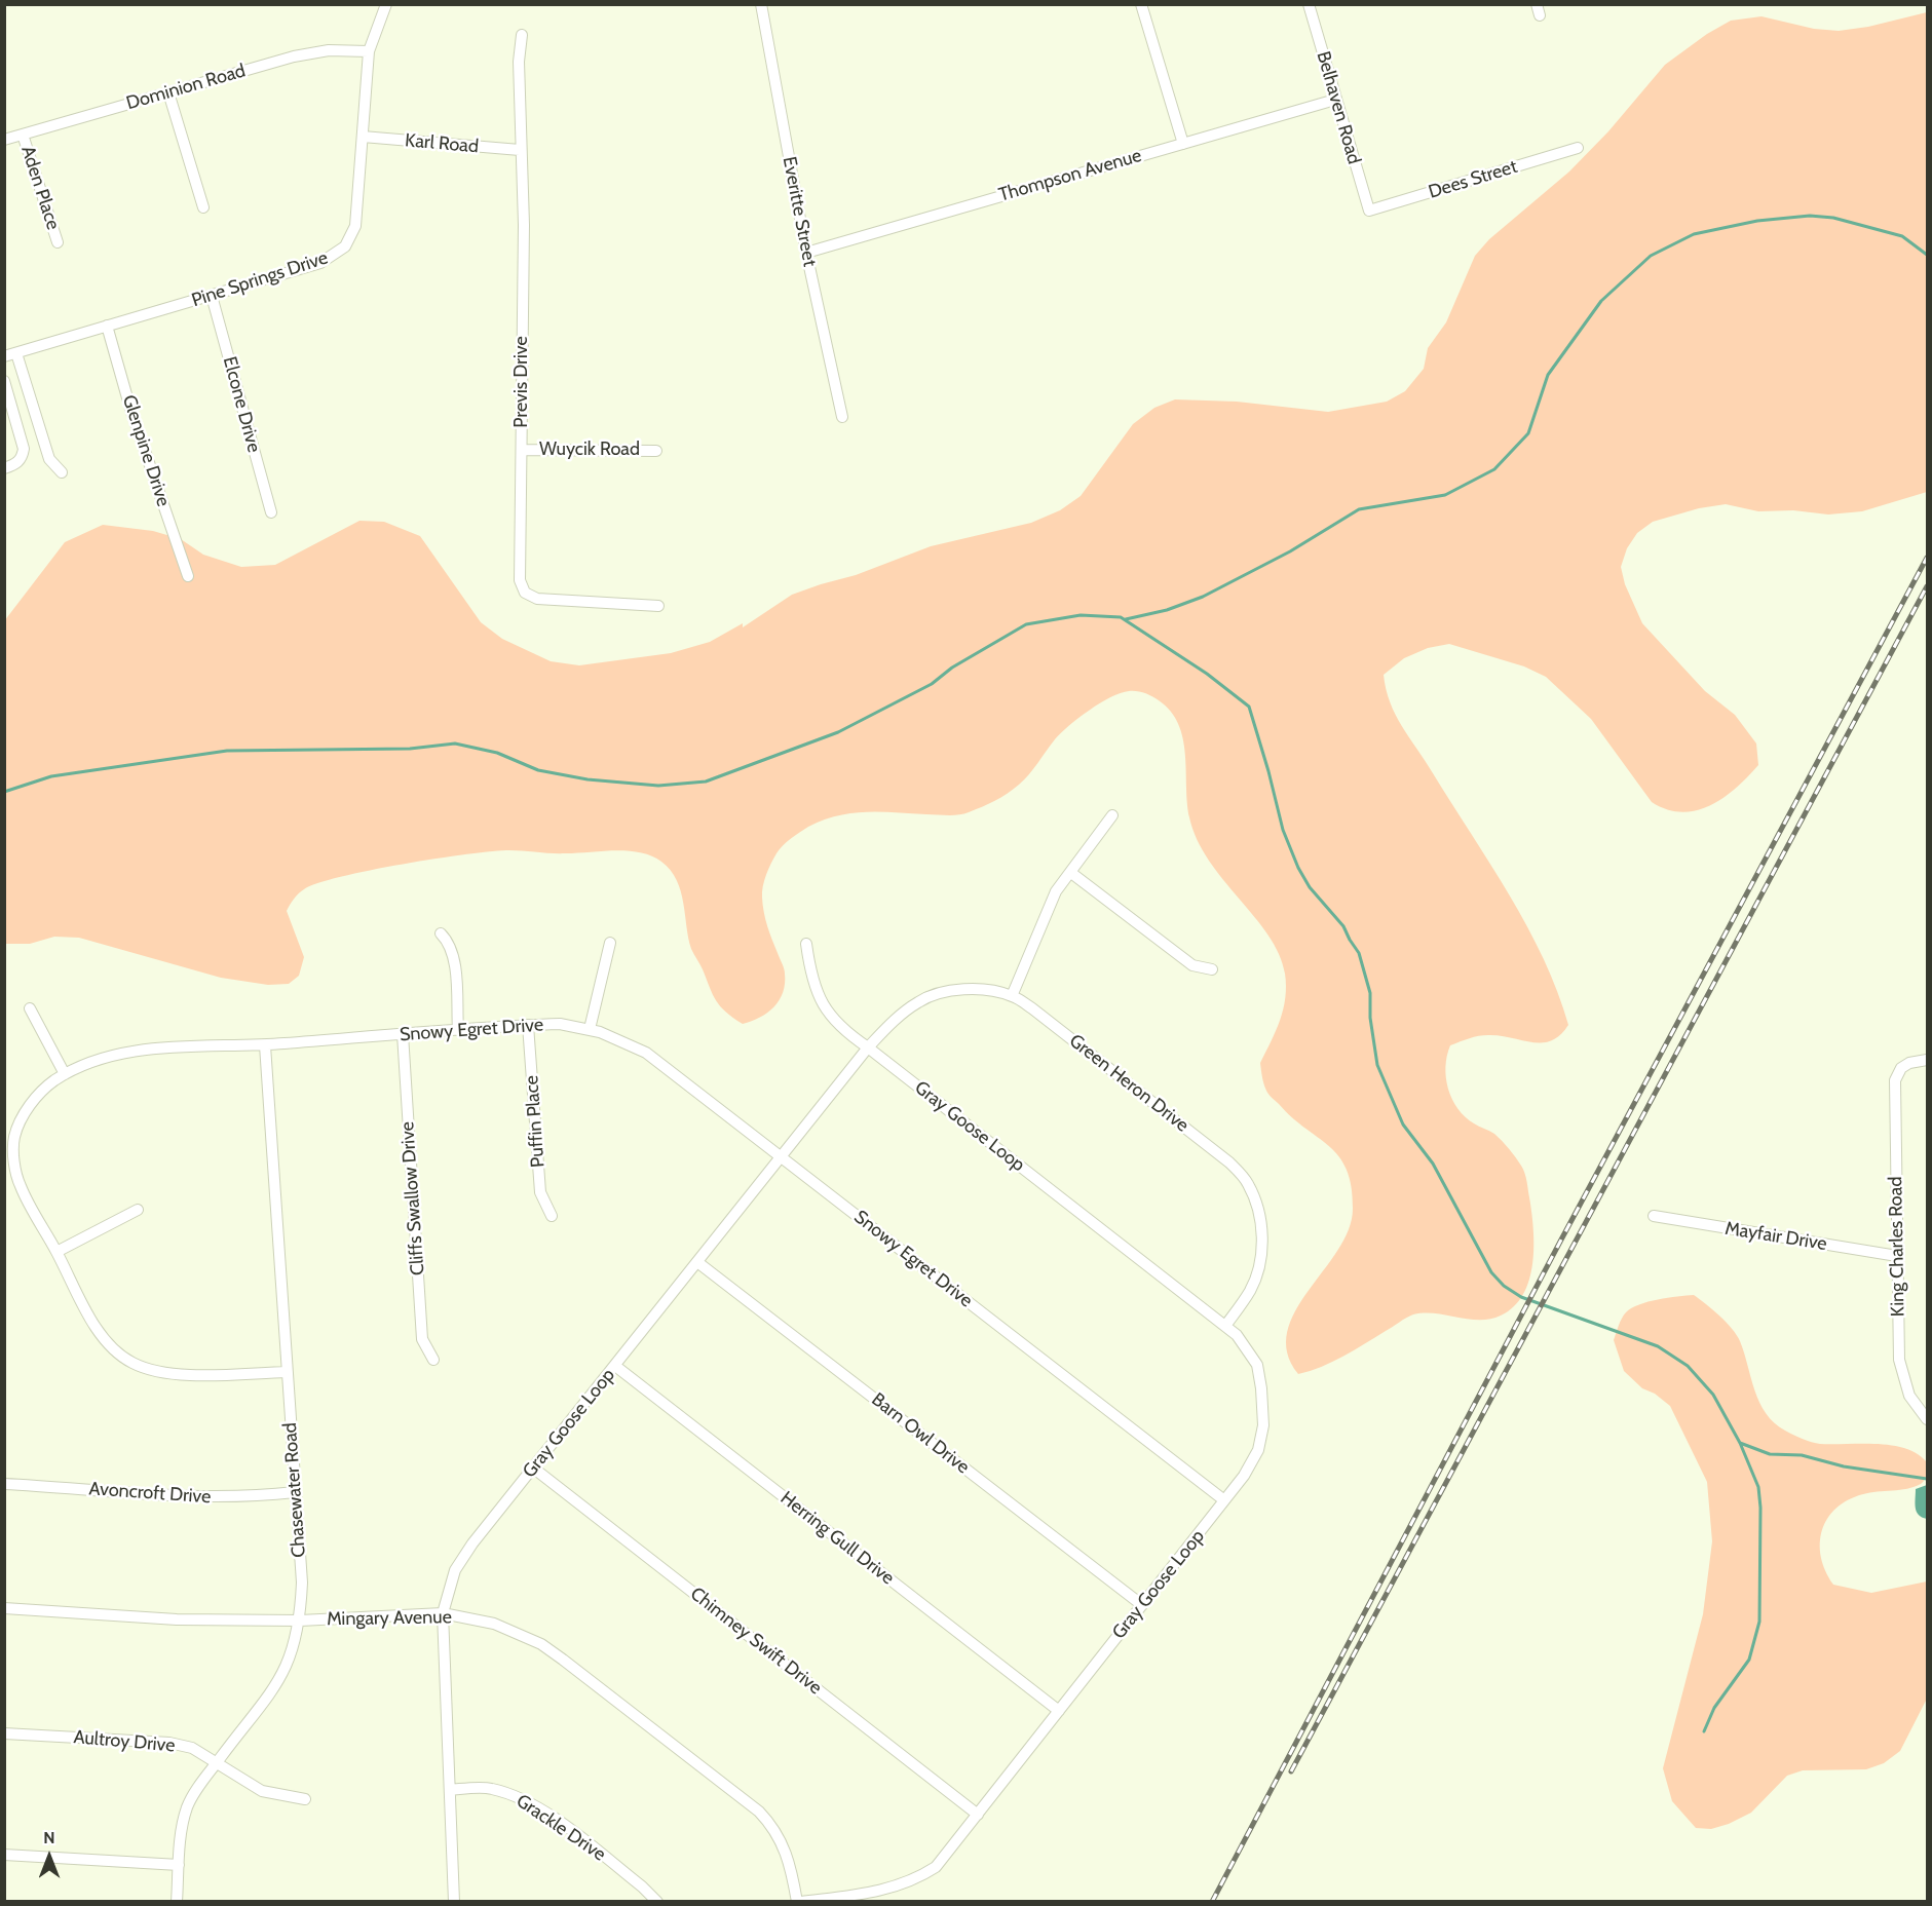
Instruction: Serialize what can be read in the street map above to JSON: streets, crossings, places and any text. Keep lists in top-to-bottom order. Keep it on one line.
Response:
{"streets":{"street":["Dominion Road","Belhaven Road","Karl Road","Thompson Avenue","Dees Street","Aden Place","Everitte Street","Pine Springs Drive","Previs Drive","Elcone Drive","Wuycik Road","Glenpine Drive","Snowy Egret Drive","Green Heron Drive","Puffin Place","Gray Goose Loop","Cliffs Swallow Drive","Mayfair Drive","King Charles Road","Barn Owl Drive","Chasewater Road","Avoncroft Drive","Herring Gull Drive","Mingary Avenue","Chimney Swift Drive","Aultroy Drive","Grackle Drive"]},"crossings":[["Dominion Road","Aden Place"],["Dominion Road","Pine Springs Drive"],["Belhaven Road","Thompson Avenue"],["Belhaven Road","Dees Street"],["Karl Road","Pine Springs Drive"],["Karl Road","Previs Drive"],["Thompson Avenue","Everitte Street"],["Pine Springs Drive","Elcone Drive"],["Pine Springs Drive","Glenpine Drive"],["Previs Drive","Wuycik Road"],["Snowy Egret Drive","Puffin Place"],["Snowy Egret Drive","Gray Goose Loop"],["Snowy Egret Drive","Cliffs Swallow Drive"],["Snowy Egret Drive","Chasewater Road"],["Green Heron Drive","Gray Goose Loop"],["Gray Goose Loop","Barn Owl Drive"],["Gray Goose Loop","Herring Gull Drive"],["Gray Goose Loop","Mingary Avenue"],["Gray Goose Loop","Chimney Swift Drive"],["Gray Goose Loop","Grackle Drive"],["Mayfair Drive","King Charles Road"],["Chasewater Road","Avoncroft Drive"],["Chasewater Road","Mingary Avenue"],["Chasewater Road","Aultroy Drive"]],"north":"top"}
